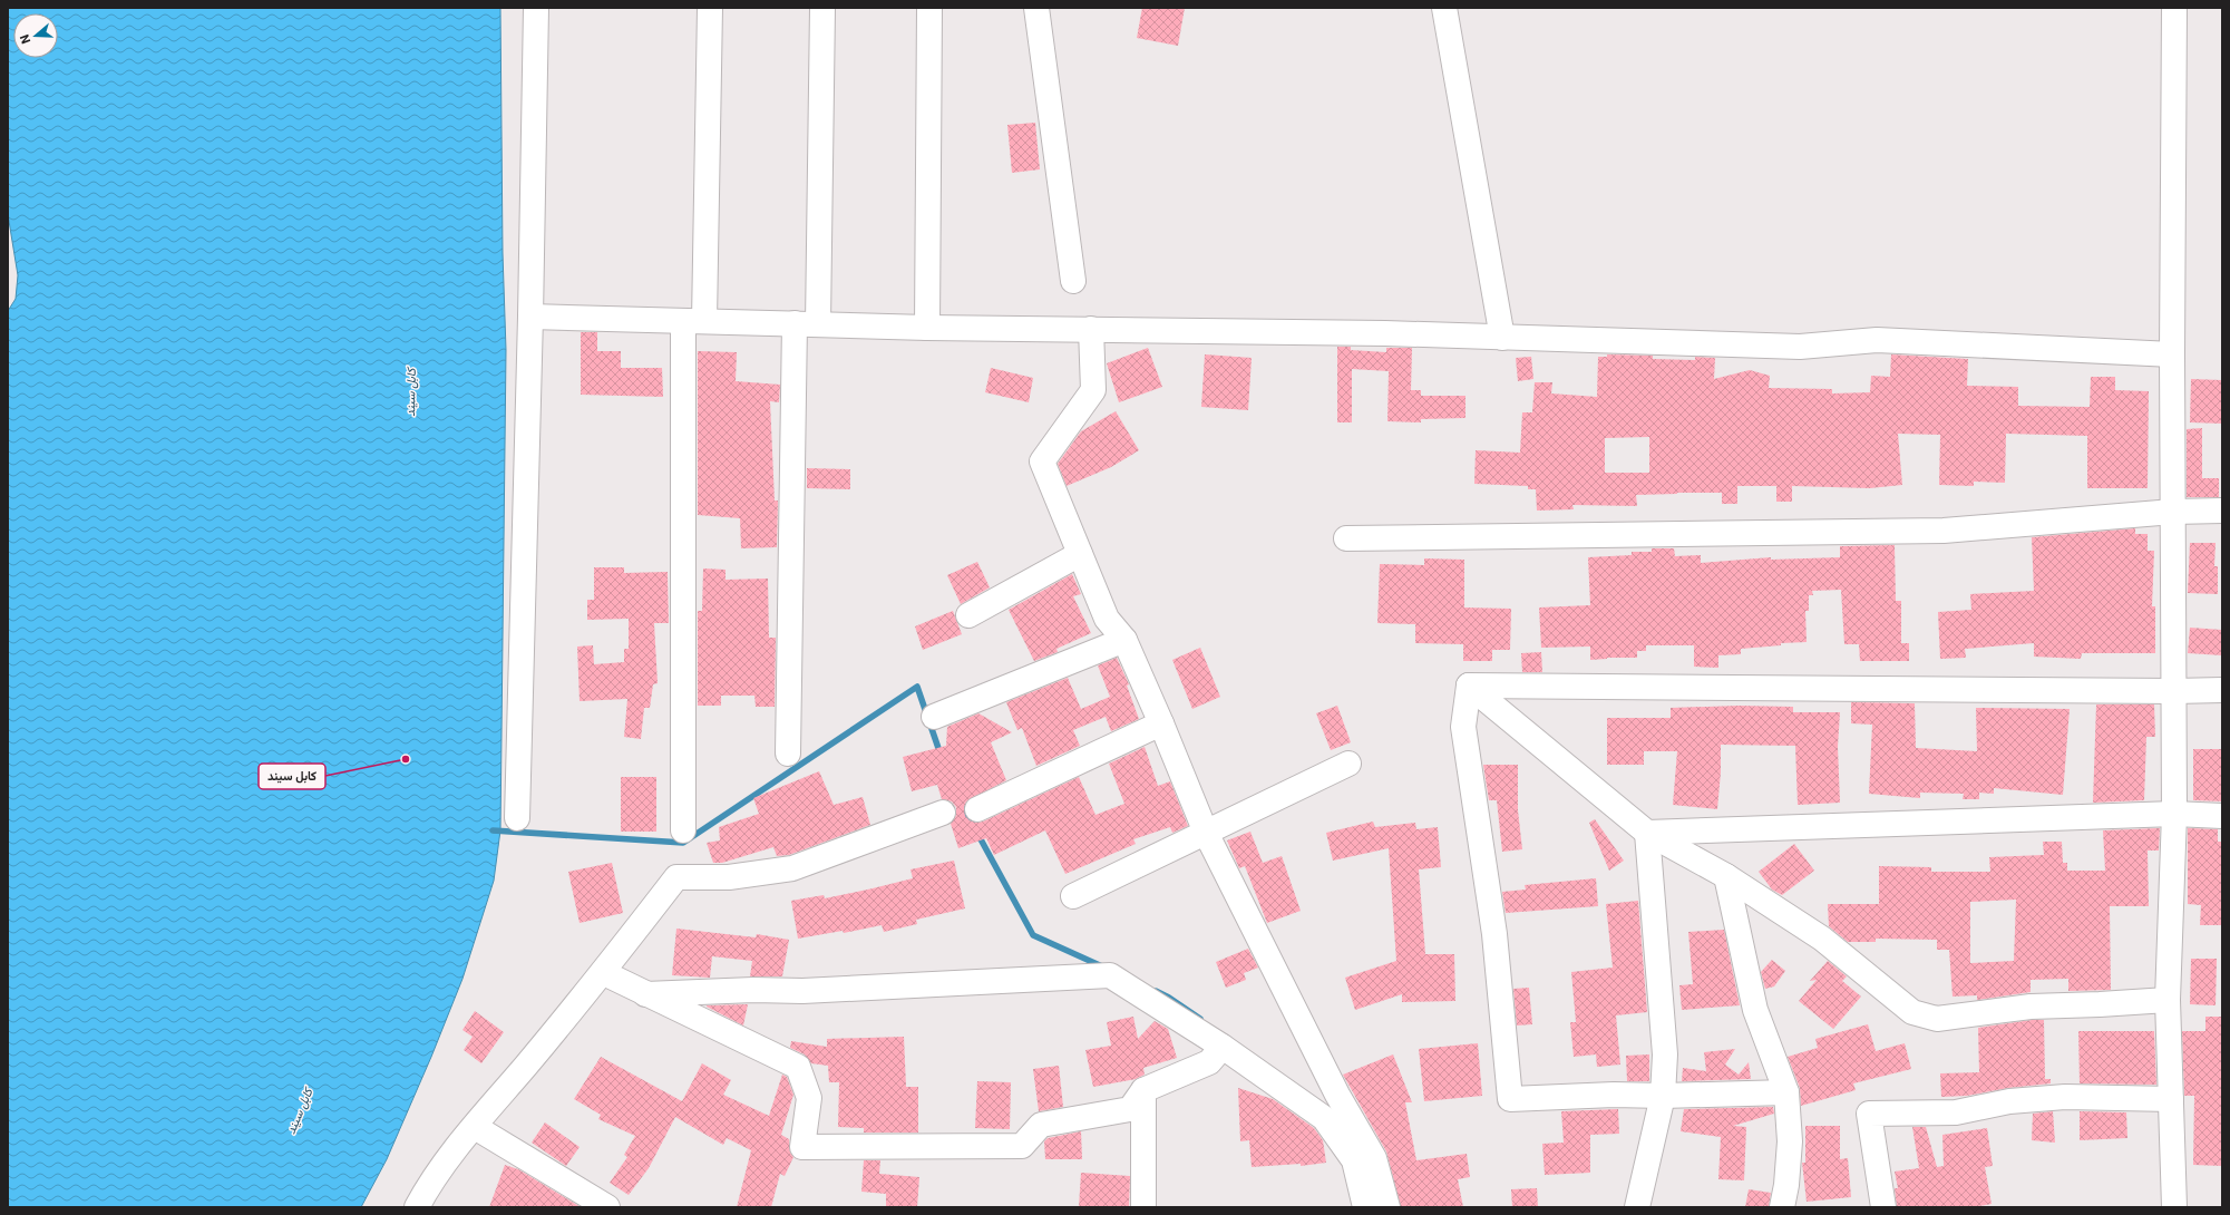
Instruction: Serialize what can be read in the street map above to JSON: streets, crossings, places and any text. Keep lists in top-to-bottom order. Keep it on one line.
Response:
{"water":["کابل سيند"],"places":["کابل سيند"],"north":"left"}
